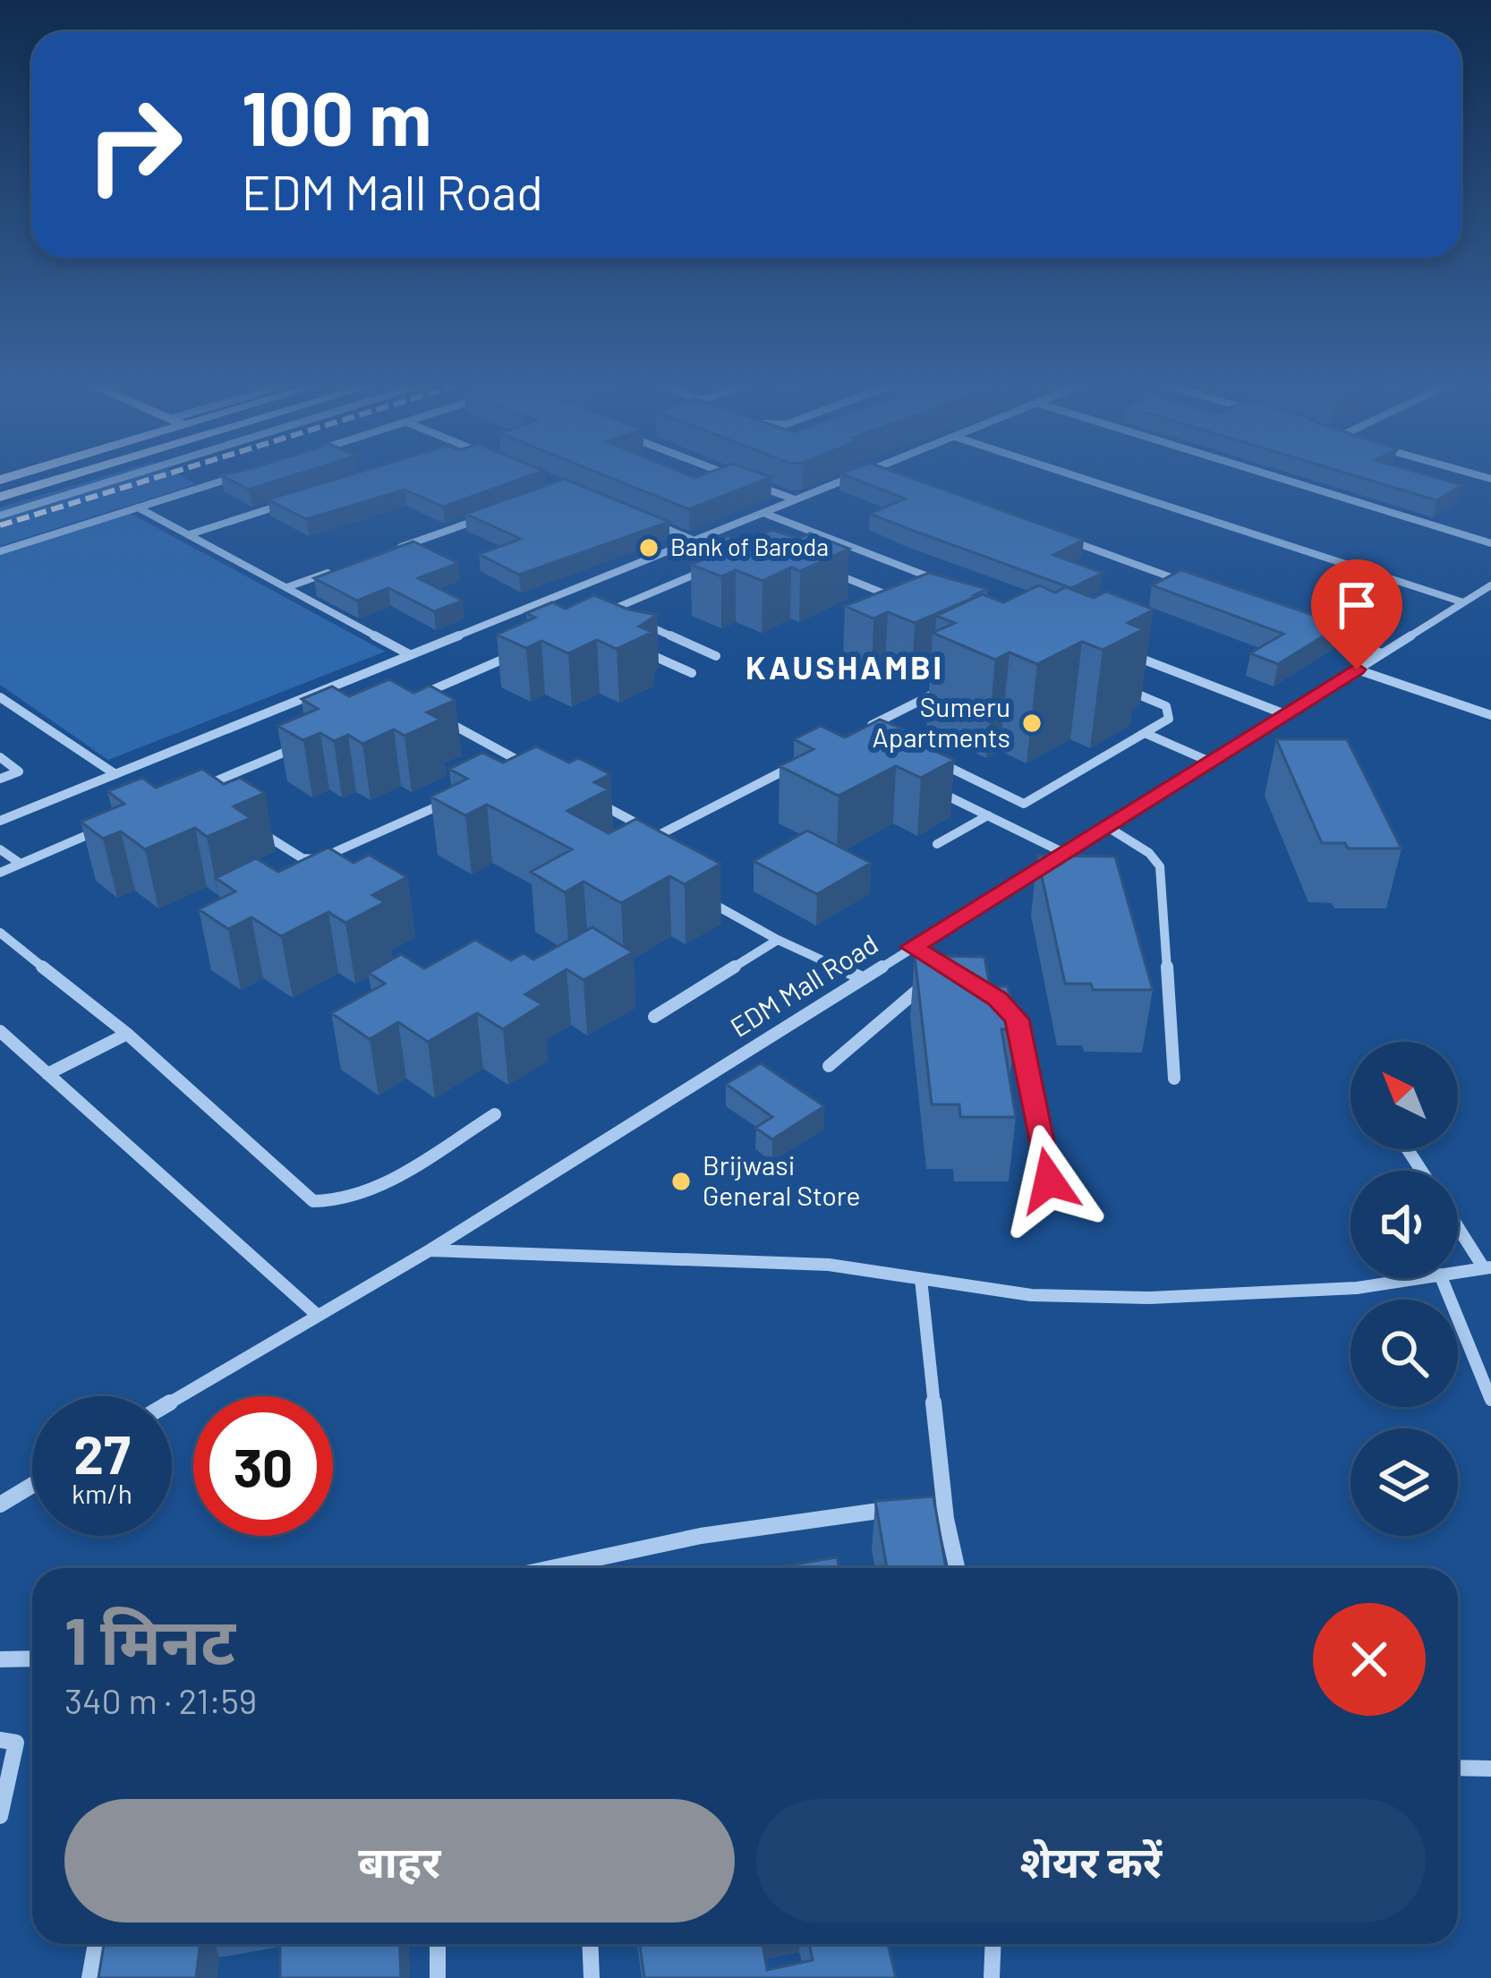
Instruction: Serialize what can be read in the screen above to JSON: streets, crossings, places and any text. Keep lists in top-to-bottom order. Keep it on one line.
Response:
{"streets":{"street":["EDM Mall Road"]},"districts":["KAUSHAMBI"],"places":["Bank of Baroda","Sumeru Apartments","Brijwasi General Store"],"north":"top left","page":{"turn":["100 m","EDM Mall Road"],"speed":"27 km/h","limit":"30","heading":["1 मिनट","340 m · 21:59"],"buttons":["बाहर","शेयर करें"]}}
